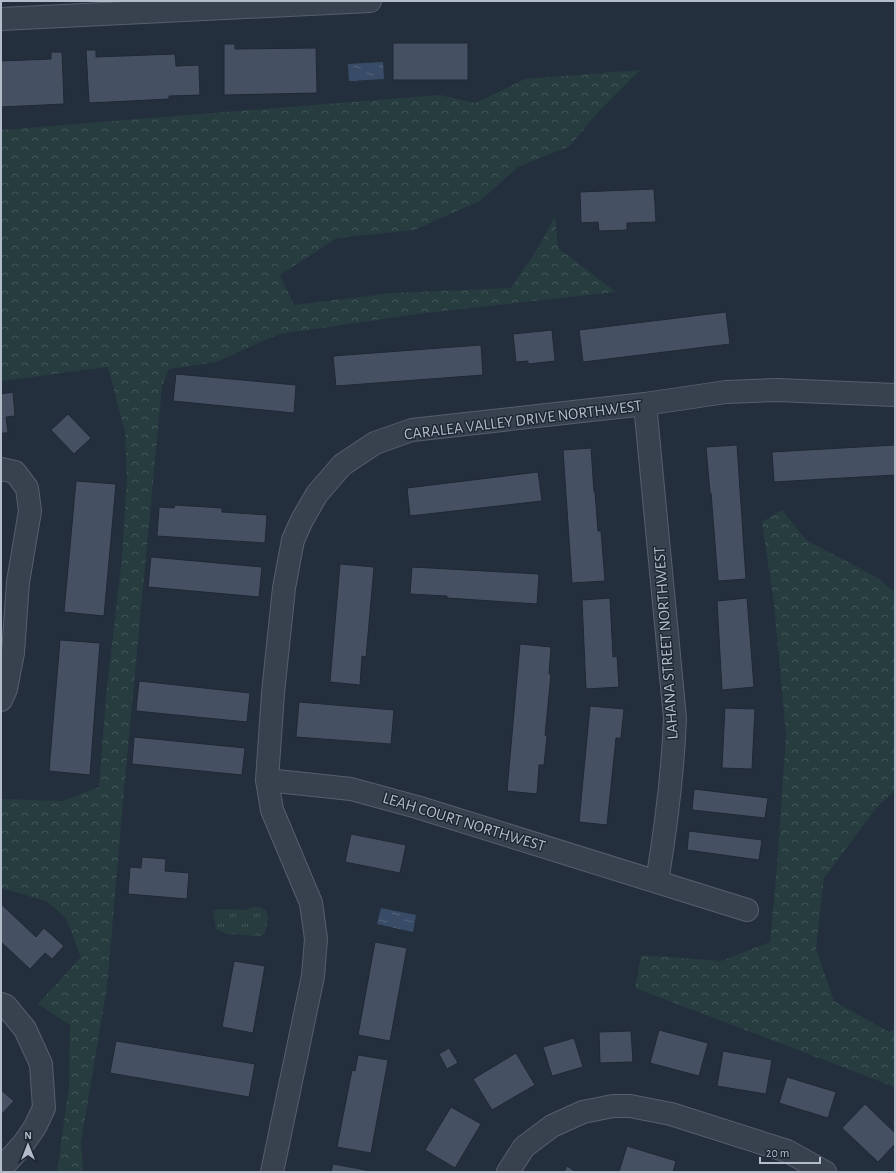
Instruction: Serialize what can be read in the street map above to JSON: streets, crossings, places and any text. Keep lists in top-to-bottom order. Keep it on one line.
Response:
{"streets":{"street":["CARALEA VALLEY DRIVE NORTHWEST","LAHANA STREET NORTHWEST","LEAH COURT NORTHWEST"]},"crossings":[["CARALEA VALLEY DRIVE NORTHWEST","LAHANA STREET NORTHWEST"],["CARALEA VALLEY DRIVE NORTHWEST","LEAH COURT NORTHWEST"],["LAHANA STREET NORTHWEST","LEAH COURT NORTHWEST"]],"scale_bar":"20 m","north":"top"}
